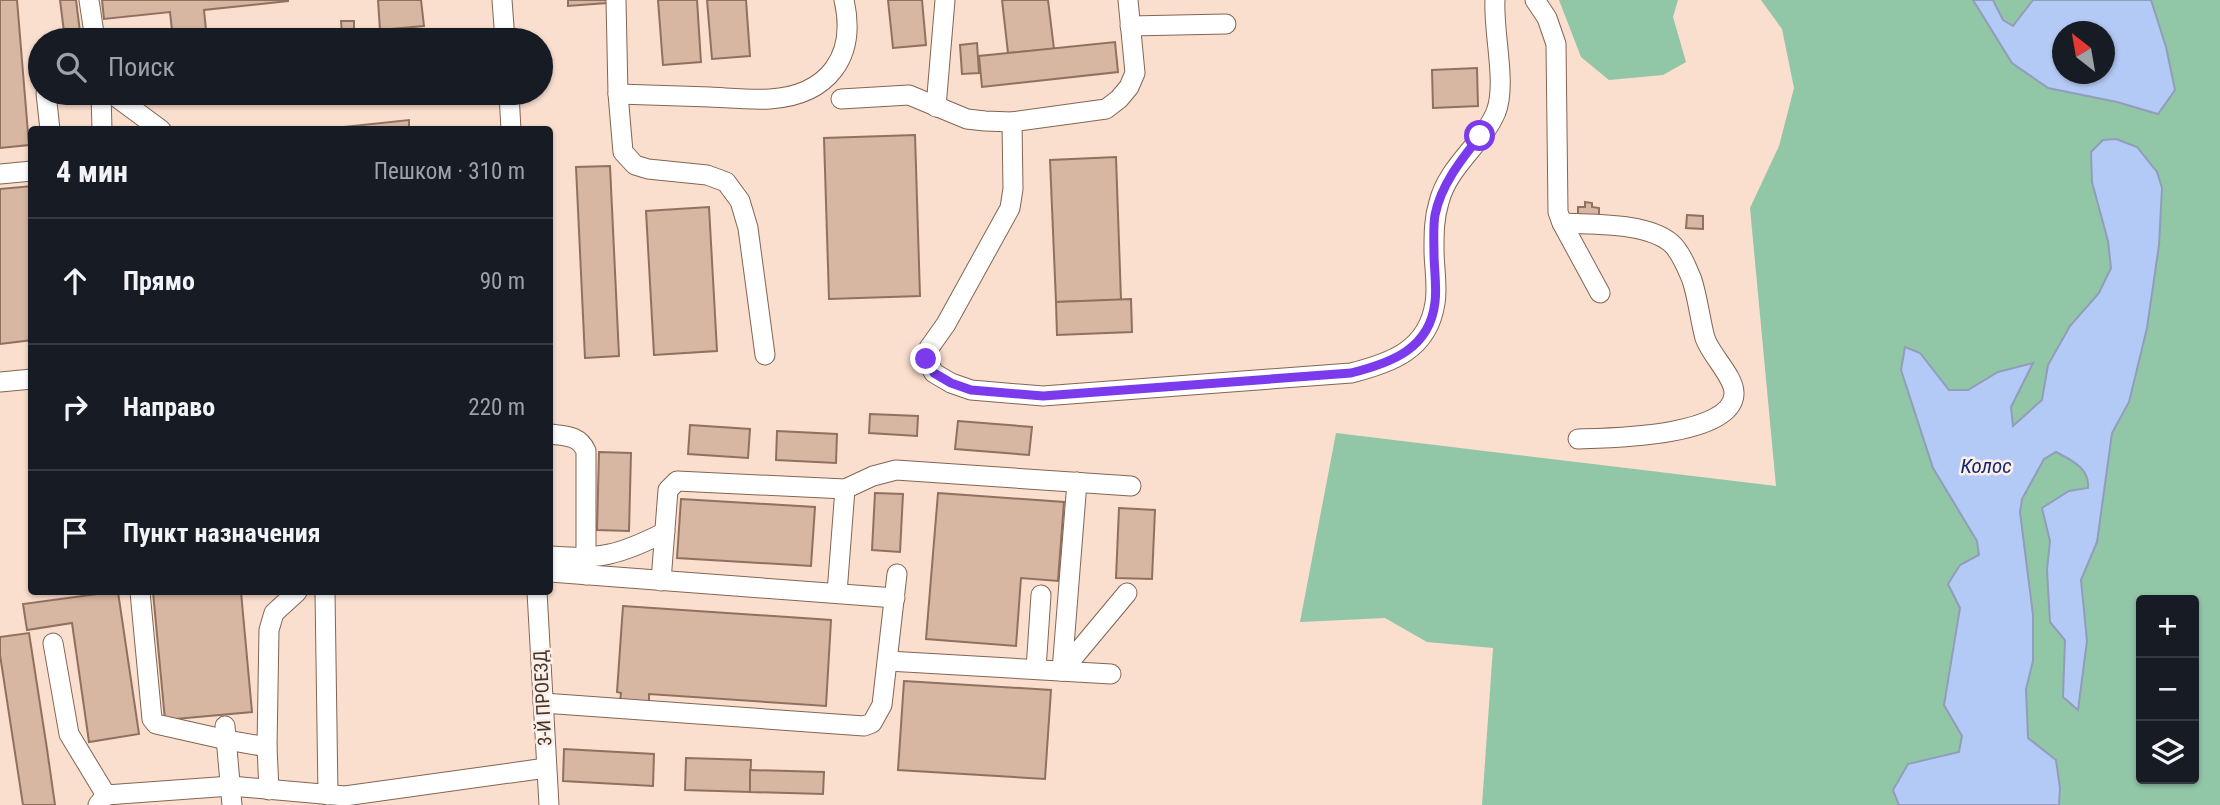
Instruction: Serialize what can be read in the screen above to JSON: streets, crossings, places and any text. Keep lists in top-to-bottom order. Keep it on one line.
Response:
{"streets":{"street":["3-Й ПРОЕЗД"]},"water":["Колос"],"north":"top left","page":{"search":"Поиск","heading":["4 мин","Пешком · 310 m"],"list":[["Прямо","90 m"],["Направо","220 m"],"Пункт назначения"],"map_buttons":["+","−"]}}
